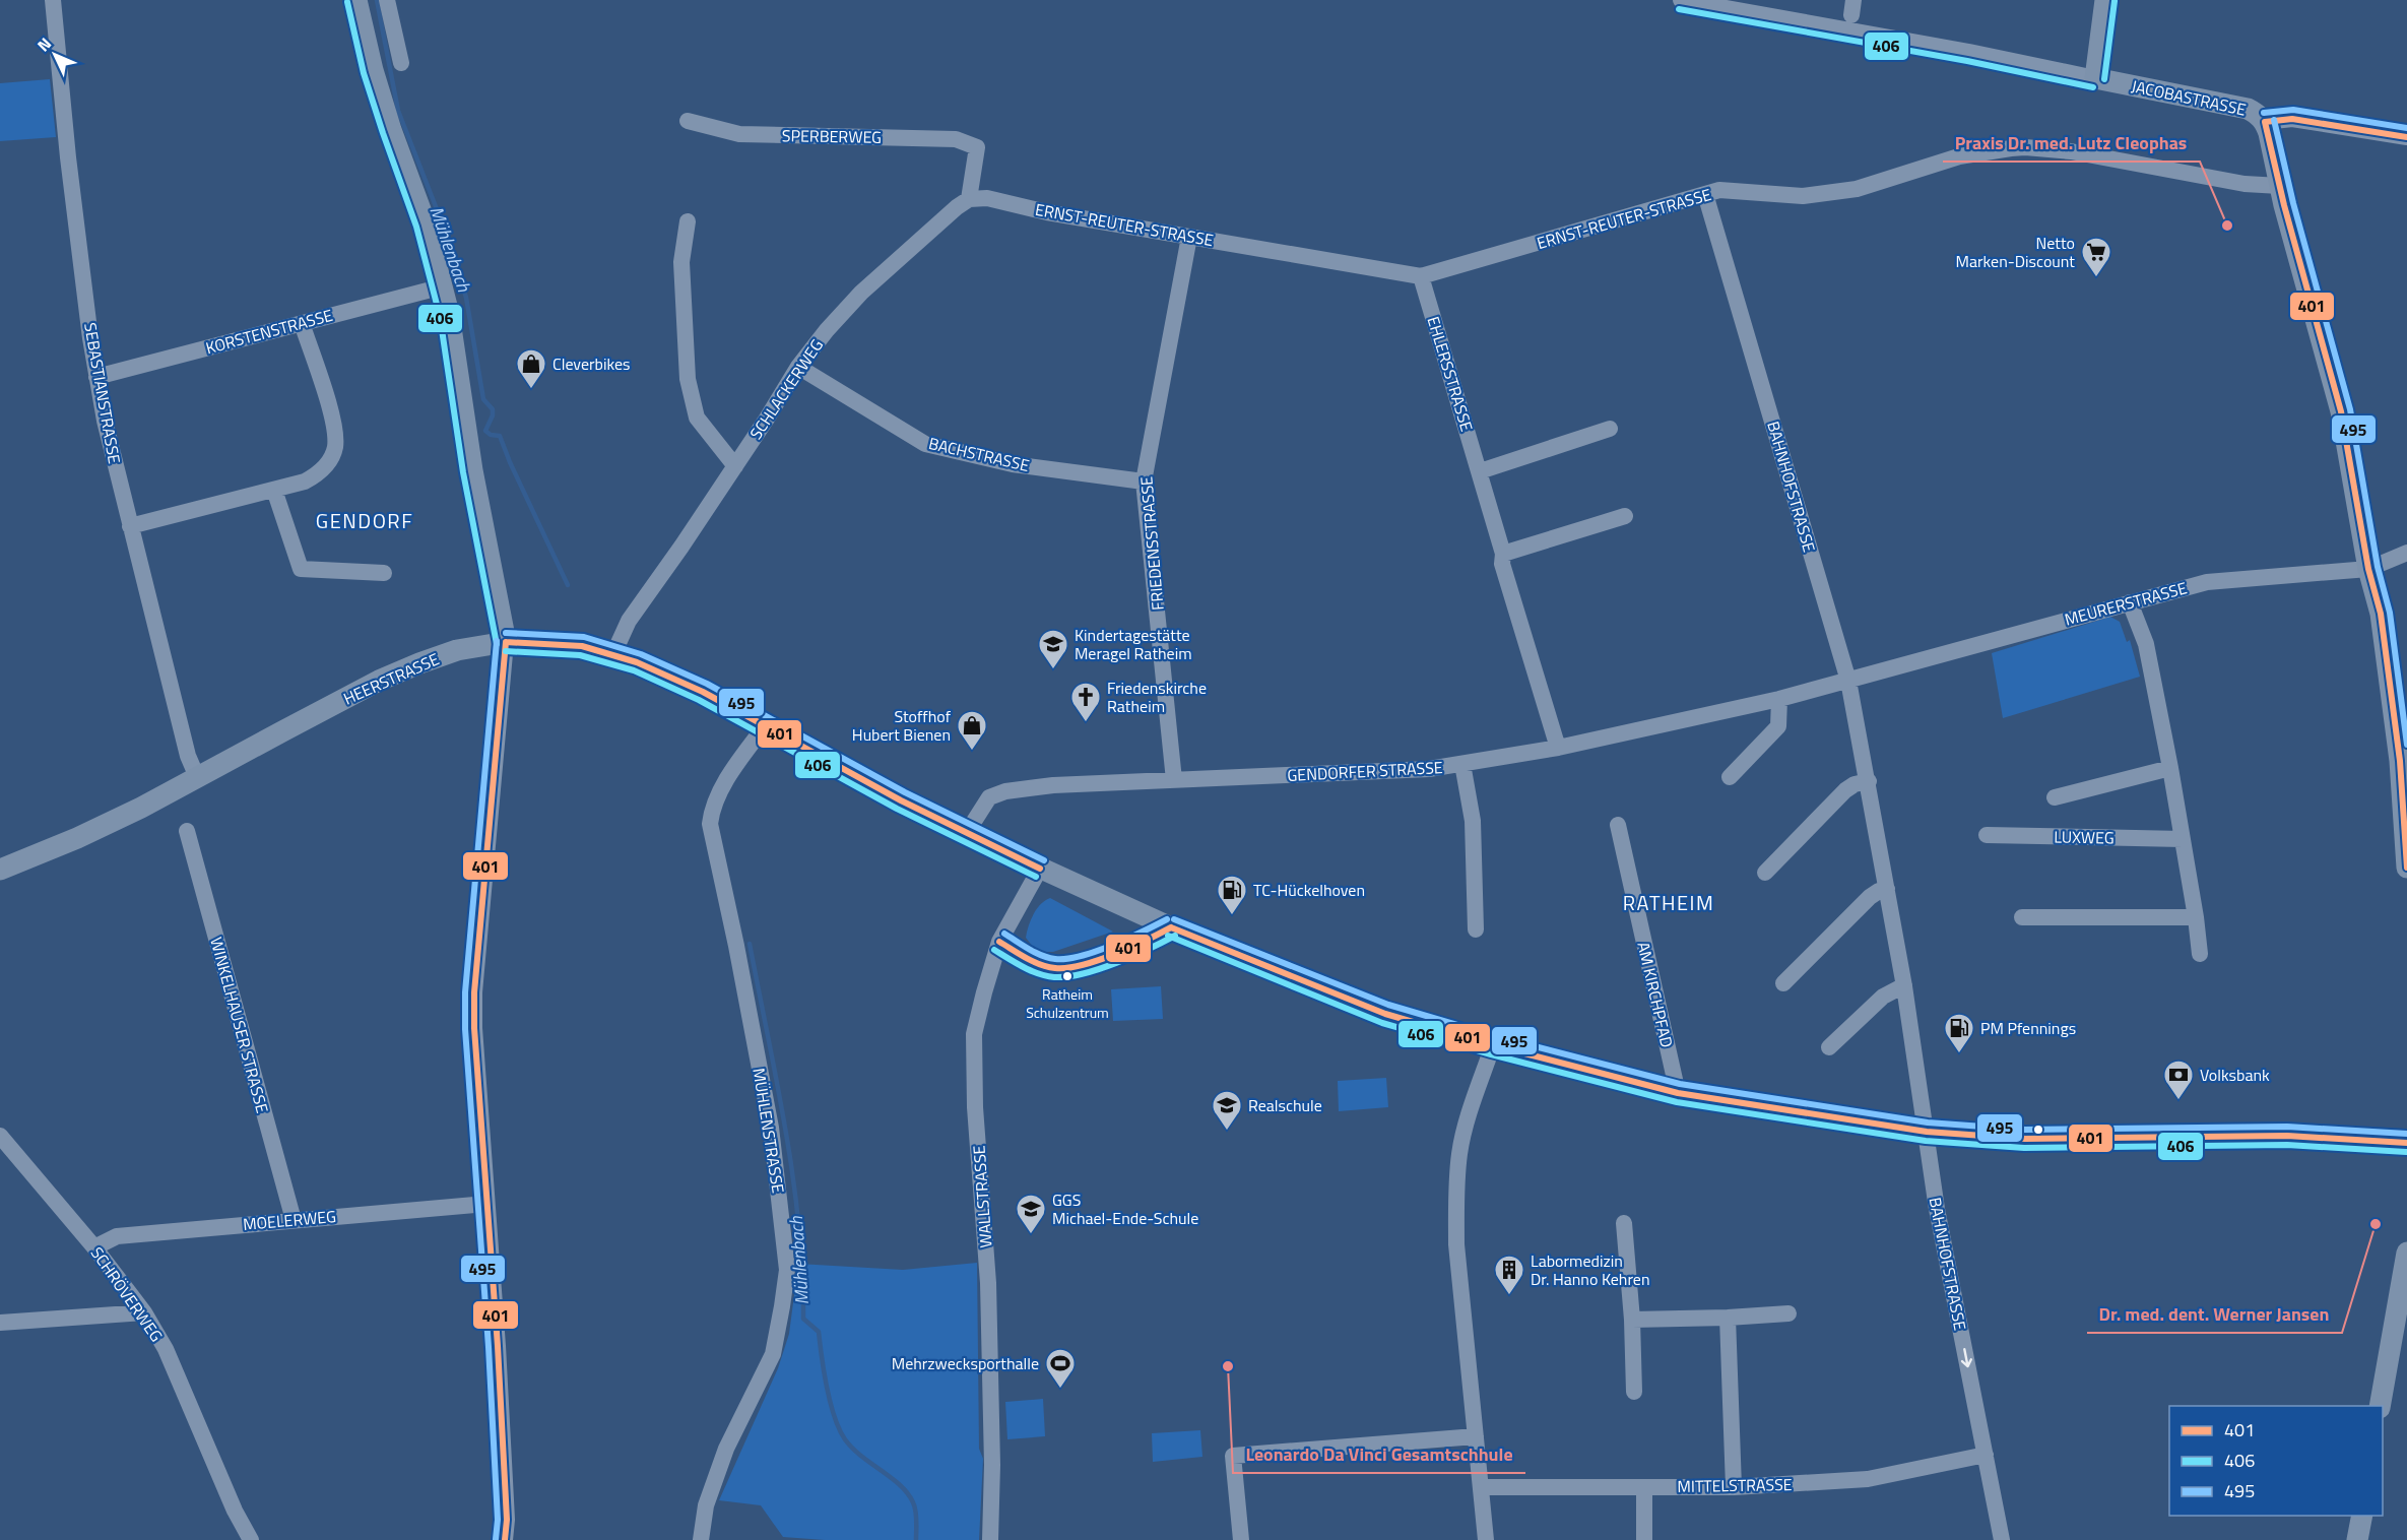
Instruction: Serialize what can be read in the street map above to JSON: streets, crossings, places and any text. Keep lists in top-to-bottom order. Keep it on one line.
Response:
{"streets":{"main road":["JACOBASTRASSE","HEERSTRASSE"],"street":["SPERBERWEG","ERNST-REUTER-STRASSE","KORSTENSTRASSE","EHLERSSTRASSE","SCHLACKERWEG","SEBASTIANSTRASSE","BACHSTRASSE","BAHNHOFSTRASSE","FRIEDENSSTRASSE","MEURERSTRASSE","GENDORFER STRASSE","LUXWEG","AM KIRCHPFAD","WINKELHAUSER STRASSE","MÜHLENSTRASSE","WALLSTRASSE","MOELERWEG","SCHRÖVERWEG","MITTELSTRASSE"]},"crossings":[["SPERBERWEG","ERNST-REUTER-STRASSE"],["SPERBERWEG","SCHLACKERWEG"],["ERNST-REUTER-STRASSE","EHLERSSTRASSE"],["ERNST-REUTER-STRASSE","SCHLACKERWEG"],["ERNST-REUTER-STRASSE","BAHNHOFSTRASSE"],["ERNST-REUTER-STRASSE","FRIEDENSSTRASSE"],["KORSTENSTRASSE","SEBASTIANSTRASSE"],["EHLERSSTRASSE","GENDORFER STRASSE"],["SCHLACKERWEG","BACHSTRASSE"],["SCHLACKERWEG","HEERSTRASSE"],["SEBASTIANSTRASSE","HEERSTRASSE"],["BACHSTRASSE","FRIEDENSSTRASSE"],["BAHNHOFSTRASSE","MEURERSTRASSE"],["BAHNHOFSTRASSE","HEERSTRASSE"],["BAHNHOFSTRASSE","GENDORFER STRASSE"],["BAHNHOFSTRASSE","MITTELSTRASSE"],["FRIEDENSSTRASSE","GENDORFER STRASSE"],["MEURERSTRASSE","GENDORFER STRASSE"],["HEERSTRASSE","GENDORFER STRASSE"],["HEERSTRASSE","AM KIRCHPFAD"],["HEERSTRASSE","MÜHLENSTRASSE"],["HEERSTRASSE","WALLSTRASSE"],["WINKELHAUSER STRASSE","MOELERWEG"],["MOELERWEG","SCHRÖVERWEG"]],"districts":["GENDORF","RATHEIM"],"water":["Mühlenbach"],"places":{"other":["Praxis Dr. med. Lutz Cleophas","Ratheim Schulzentrum","Dr. med. dent. Werner Jansen","Leonardo Da Vinci Gesamtschhule"],"supermarket":["Netto Marken-Discount"],"shop":["Cleverbikes","Stoffhof Hubert Bienen"],"school or university":["Kindertagestätte Meragel Ratheim","Realschule","GGS Michael-Ende-Schule"],"church":["Friedenskirche Ratheim"],"fuel station":["TC-Hückelhoven","PM Pfennings"],"bank":["Volksbank"],"building":["Labormedizin Dr. Hanno Kehren"],"sports":["Mehrzwecksporthalle"]},"lines":["transit line 406","transit line 495","transit line 401"],"legend":["401","406","495"],"north":"top left"}
